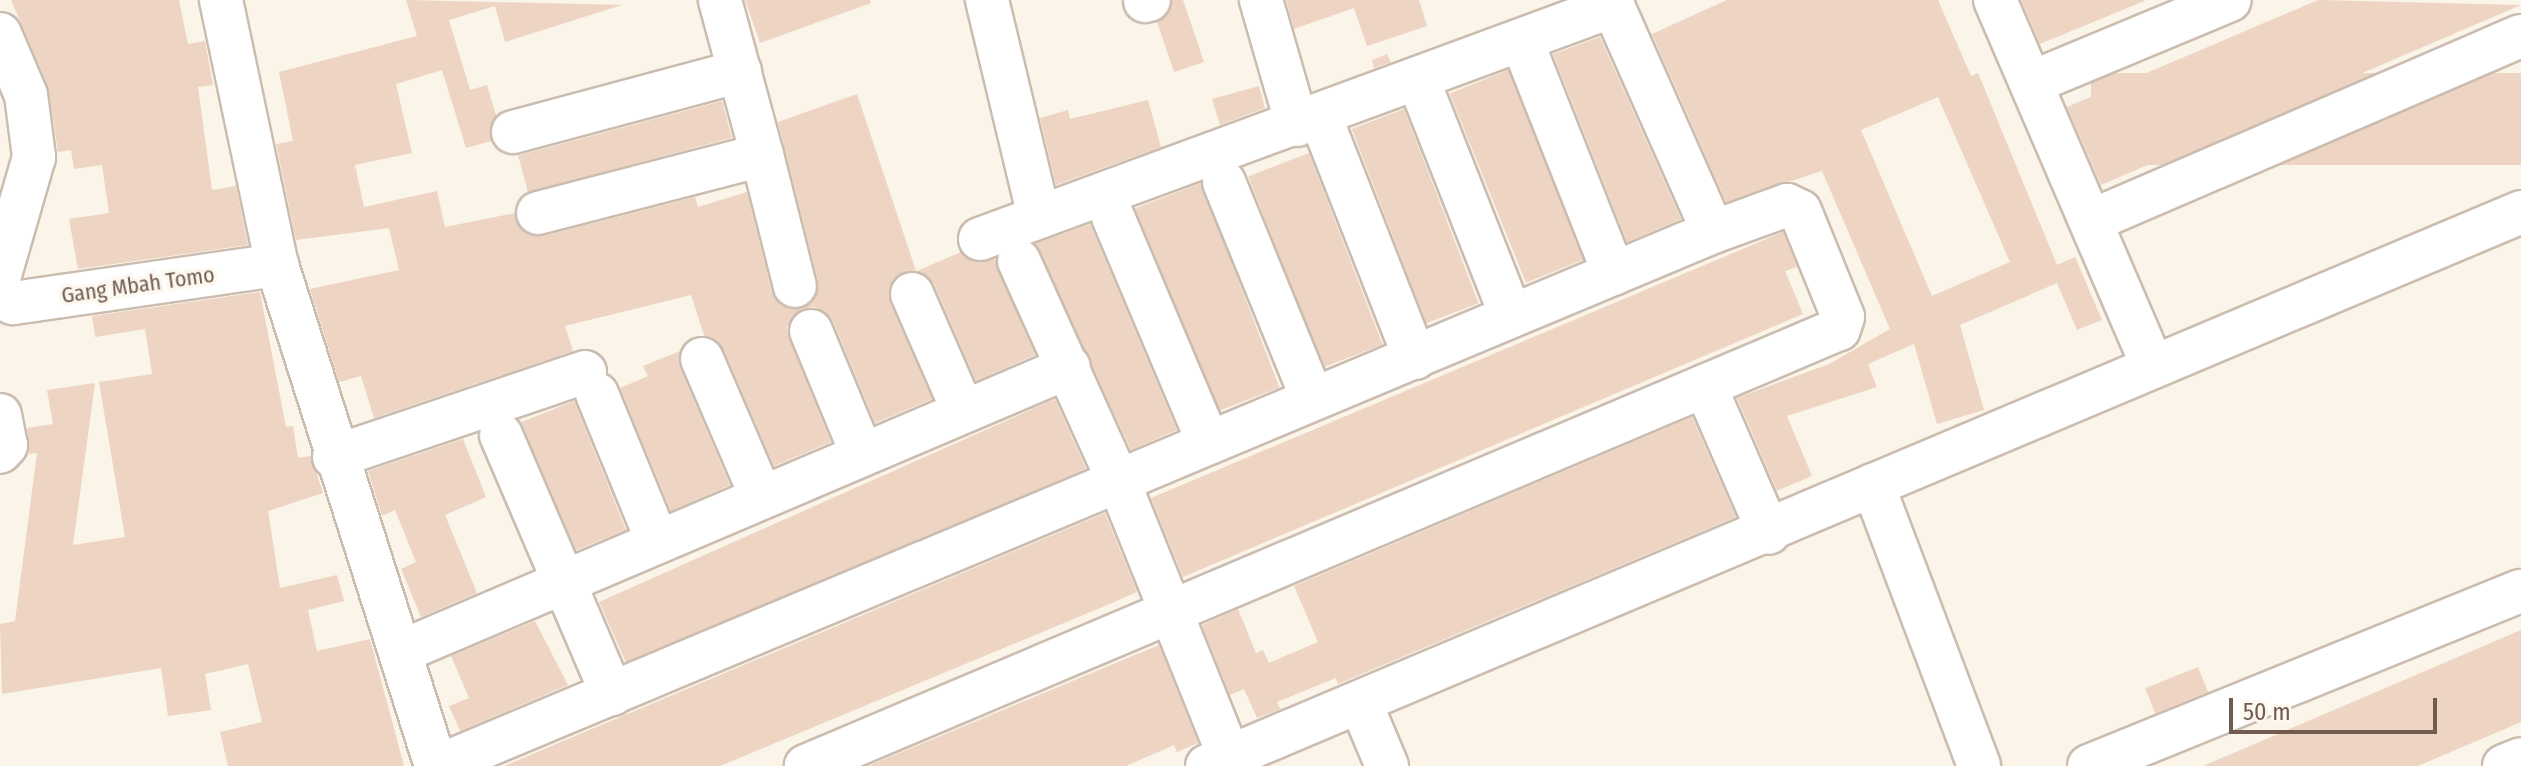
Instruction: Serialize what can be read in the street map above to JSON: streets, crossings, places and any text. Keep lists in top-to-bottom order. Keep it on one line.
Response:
{"streets":{"street":["Gang Mbah Tomo"]},"scale_bar":"50 m"}
